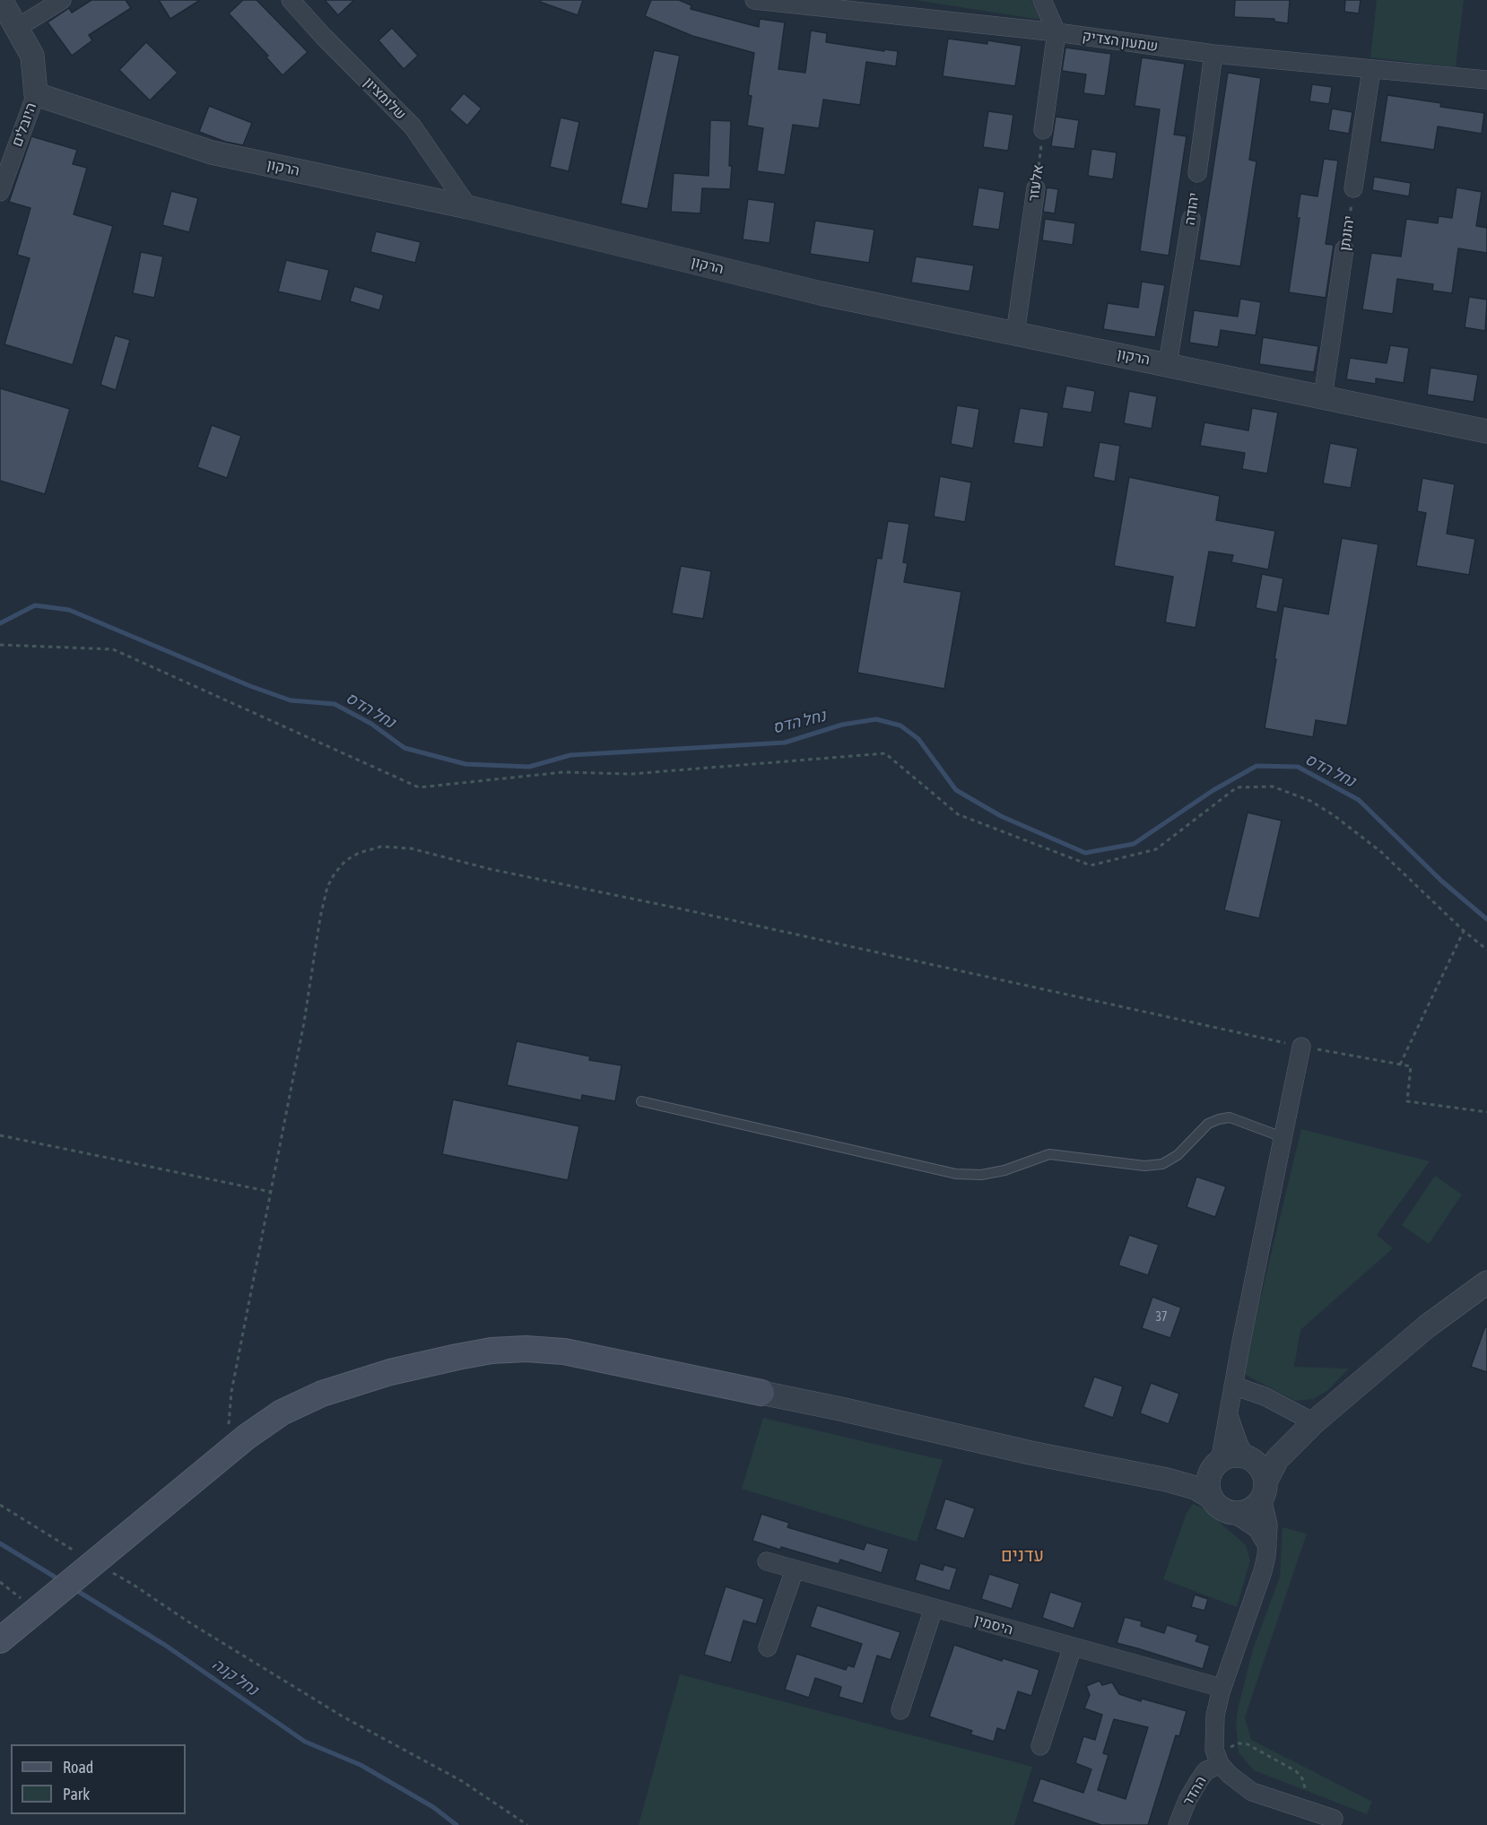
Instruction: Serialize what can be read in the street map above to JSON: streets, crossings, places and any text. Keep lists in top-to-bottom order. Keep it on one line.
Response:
{"streets":{"street":["שמעון הצדיק","שלומציון","היובלים","הרקון","אלעזר","יהודה","יהונתן","היסמין","ההדר"]},"crossings":[["שמעון הצדיק","יהודה"],["שלומציון","הרקון"],["היובלים","הרקון"],["הרקון","אלעזר"],["הרקון","יהודה"],["הרקון","יהונתן"]],"districts":["עדנים"],"water":["נחל הדס","נחל קנה"],"house_numbers":["37"],"legend":["Road","Park"]}
